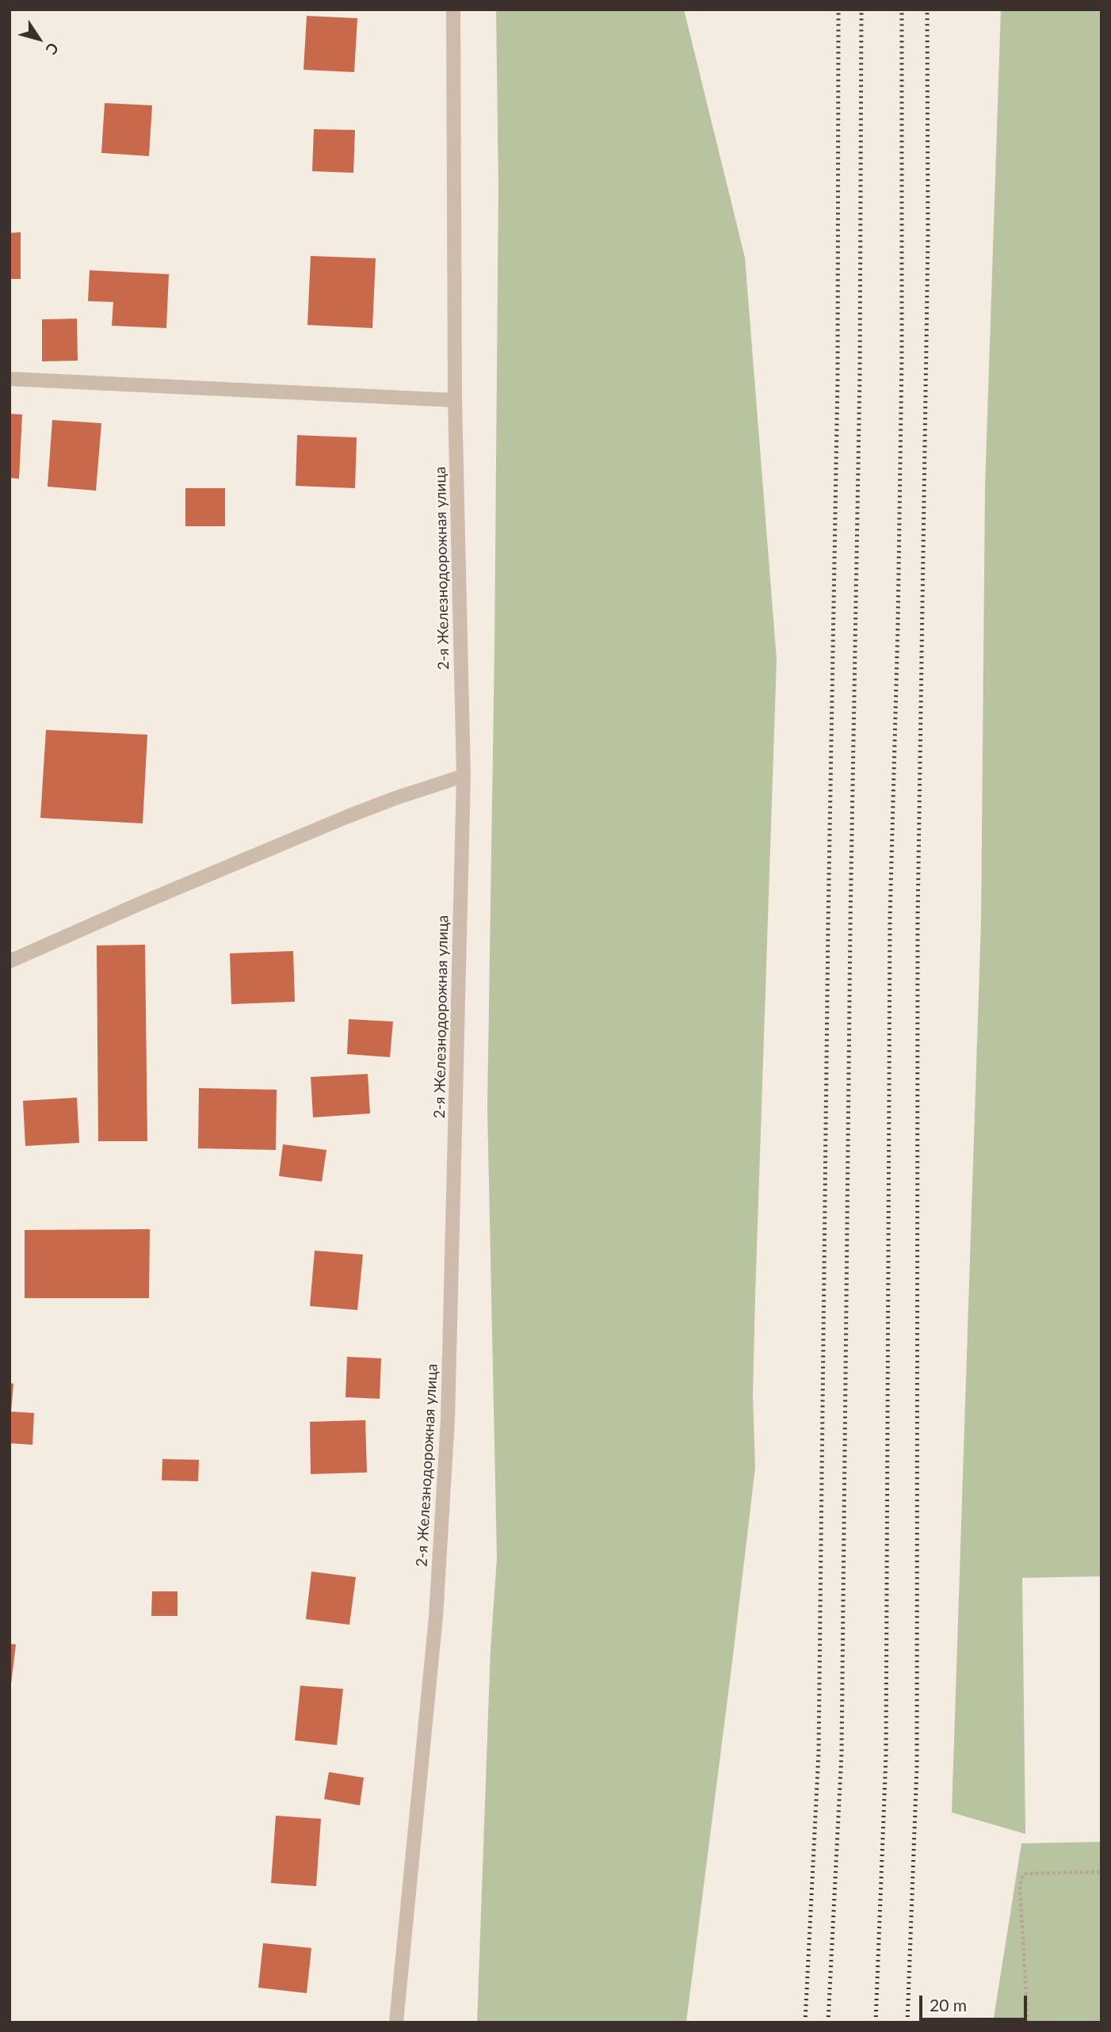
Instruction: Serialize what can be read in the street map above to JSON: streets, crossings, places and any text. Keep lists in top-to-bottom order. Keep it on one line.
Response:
{"streets":{"street":["2-я Железнодорожная улица"]},"scale_bar":"20 m","north":"bottom right"}
